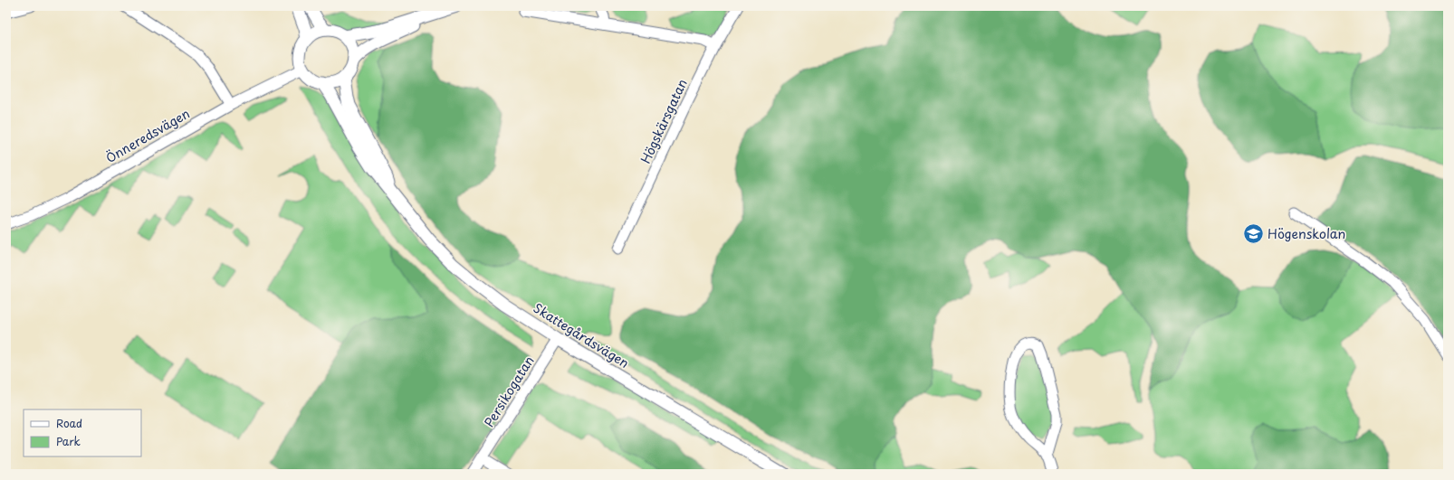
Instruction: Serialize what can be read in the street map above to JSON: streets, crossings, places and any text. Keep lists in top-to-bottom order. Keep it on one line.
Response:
{"streets":{"street":["Högskärsgatan","Önneredsvägen","Skattegårdsvägen","Persikogatan"]},"crossings":[["Önneredsvägen","Skattegårdsvägen"],["Skattegårdsvägen","Persikogatan"]],"places":{"school or university":["Högenskolan"]},"legend":["Road","Park"]}
